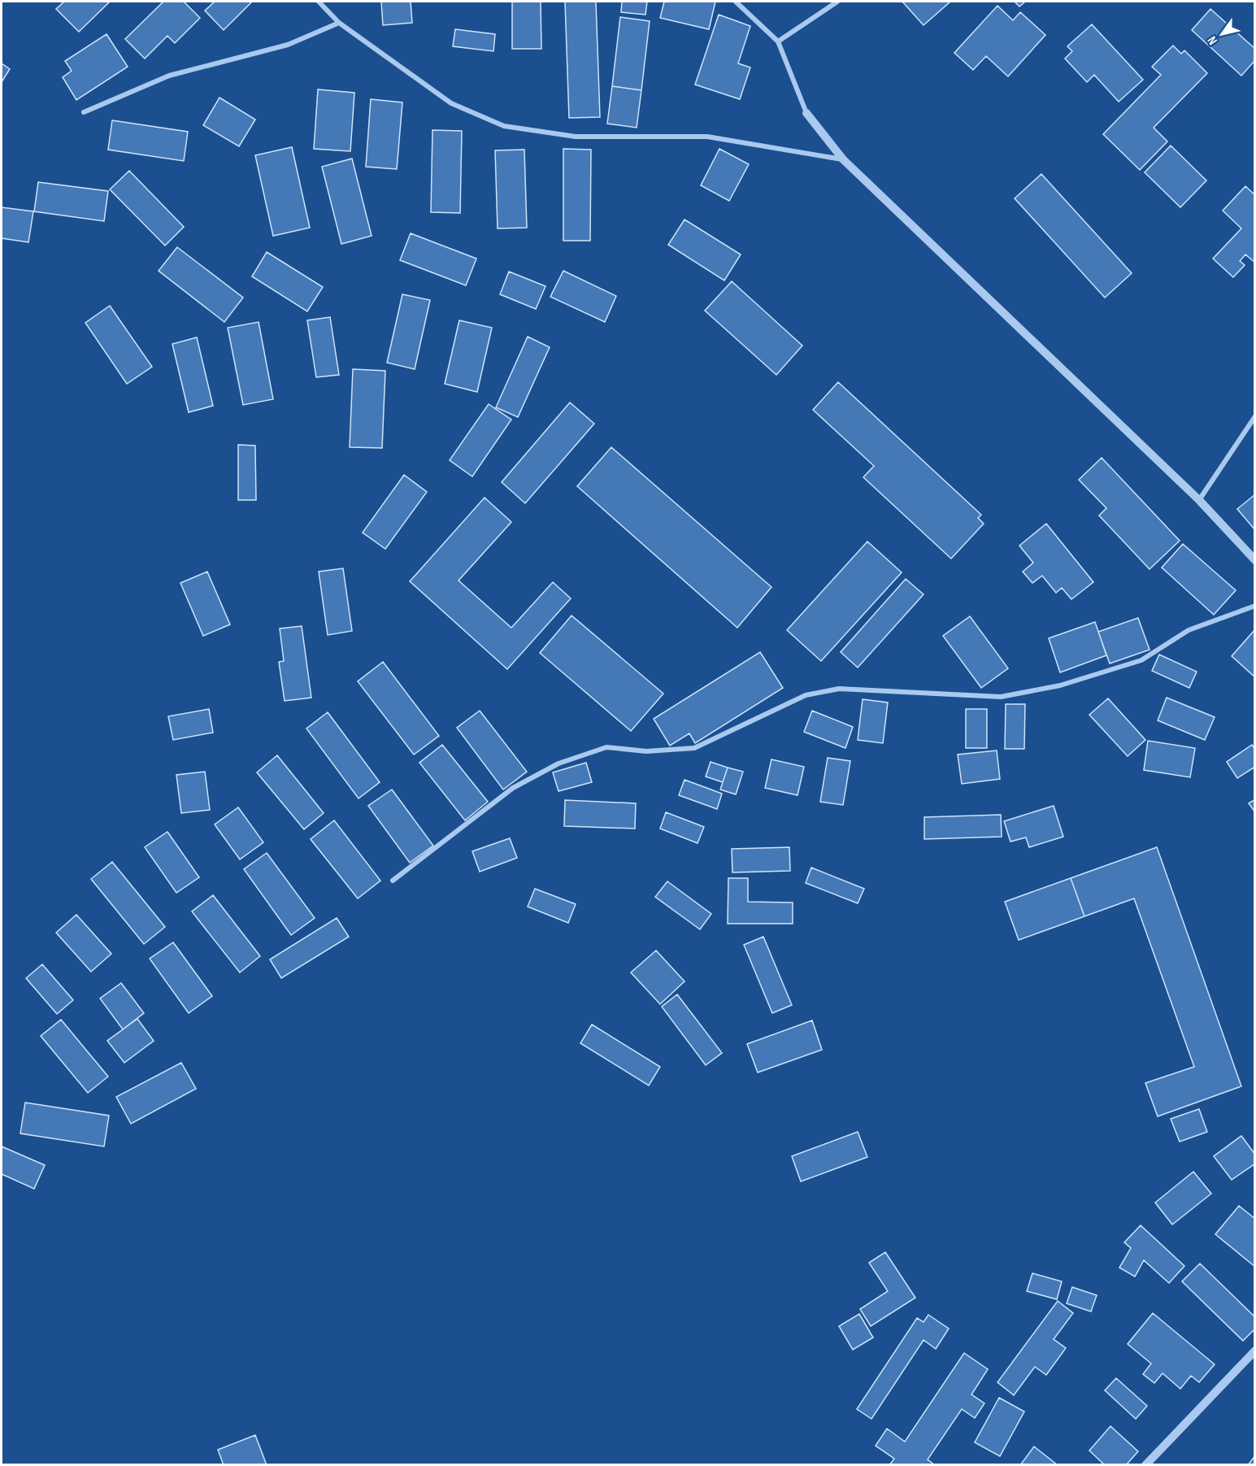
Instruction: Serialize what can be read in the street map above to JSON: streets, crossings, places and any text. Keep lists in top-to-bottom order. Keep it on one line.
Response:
{"north":"bottom left"}
